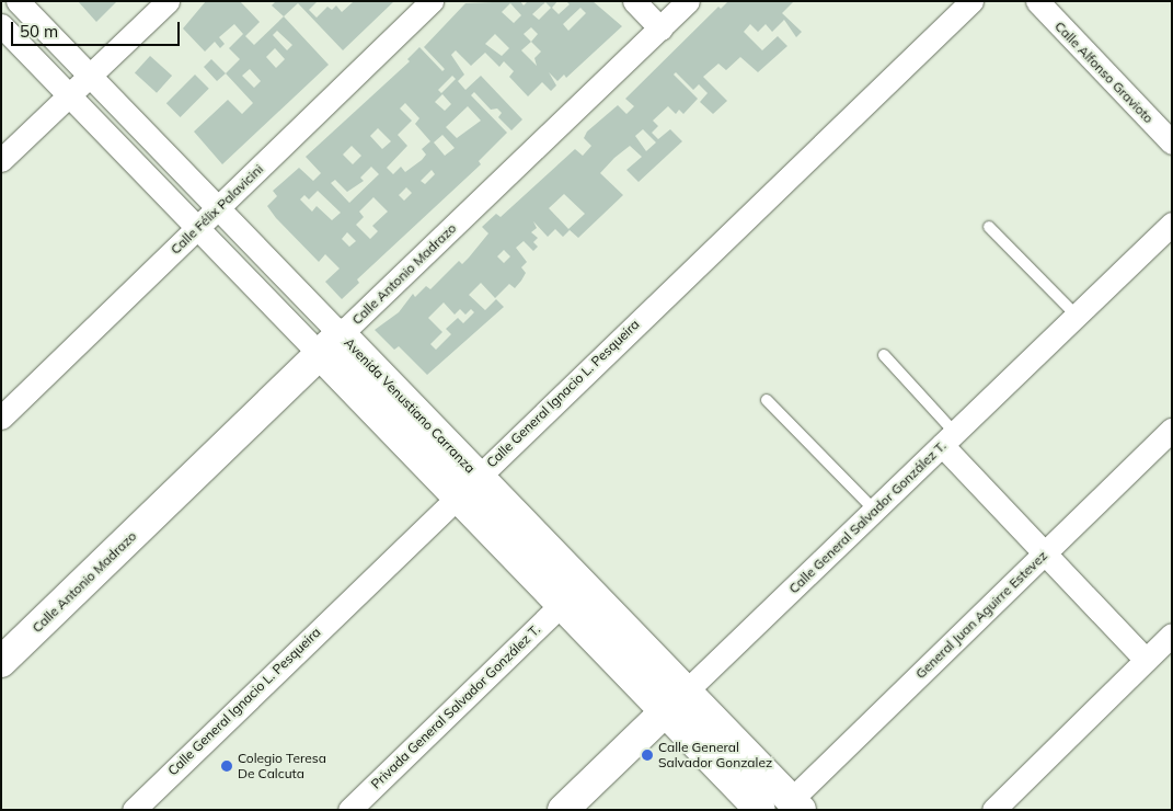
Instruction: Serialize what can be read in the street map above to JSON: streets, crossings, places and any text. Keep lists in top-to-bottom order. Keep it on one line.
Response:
{"streets":{"street":["Calle Alfonso Gravioto","Calle Félix Palavicini","Calle Antonio Madrazo","Calle General Ignacio L. Pesqueira","Avenida Venustiano Carranza","Calle General Salvador González T.","General Juan Aguirre Estevez","Privada General Salvador González T."]},"crossings":[["Calle Félix Palavicini","Avenida Venustiano Carranza"],["Calle Antonio Madrazo","Avenida Venustiano Carranza"],["Calle General Ignacio L. Pesqueira","Avenida Venustiano Carranza"],["Avenida Venustiano Carranza","Calle General Salvador González T."],["Avenida Venustiano Carranza","General Juan Aguirre Estevez"],["Avenida Venustiano Carranza","Privada General Salvador González T."]],"places":["Calle General Salvador Gonzalez","Colegio Teresa De Calcuta"],"scale_bar":"50 m"}
